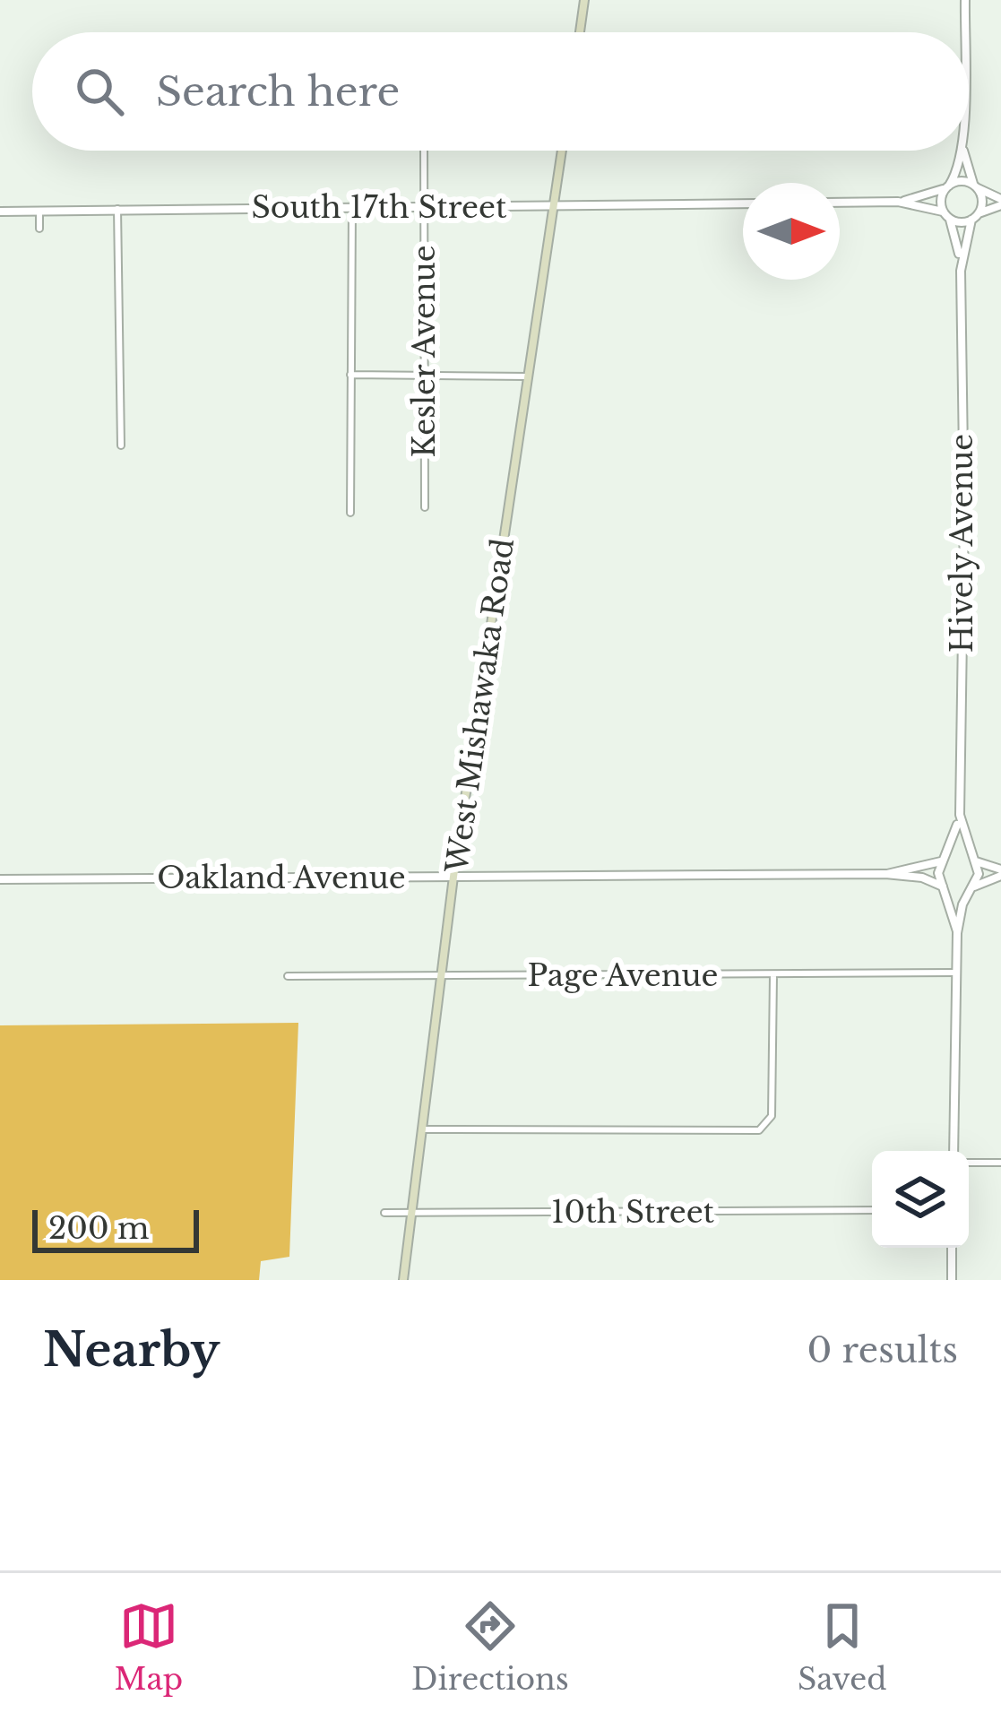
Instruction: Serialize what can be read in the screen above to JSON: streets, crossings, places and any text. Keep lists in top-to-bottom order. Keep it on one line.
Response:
{"streets":{"main road":["West Mishawaka Road"],"street":["South 17th Street","Kesler Avenue","Hively Avenue","Oakland Avenue","Page Avenue","10th Street"]},"crossings":[["South 17th Street","Kesler Avenue"],["South 17th Street","West Mishawaka Road"],["Hively Avenue","Oakland Avenue"],["West Mishawaka Road","Oakland Avenue"],["West Mishawaka Road","Page Avenue"],["West Mishawaka Road","10th Street"]],"scale_bar":"200 m","north":"right","page":{"search":"Search here","scale":"200 m","heading":["Nearby","0 results"],"nav":["Map","Directions","Saved"]}}
